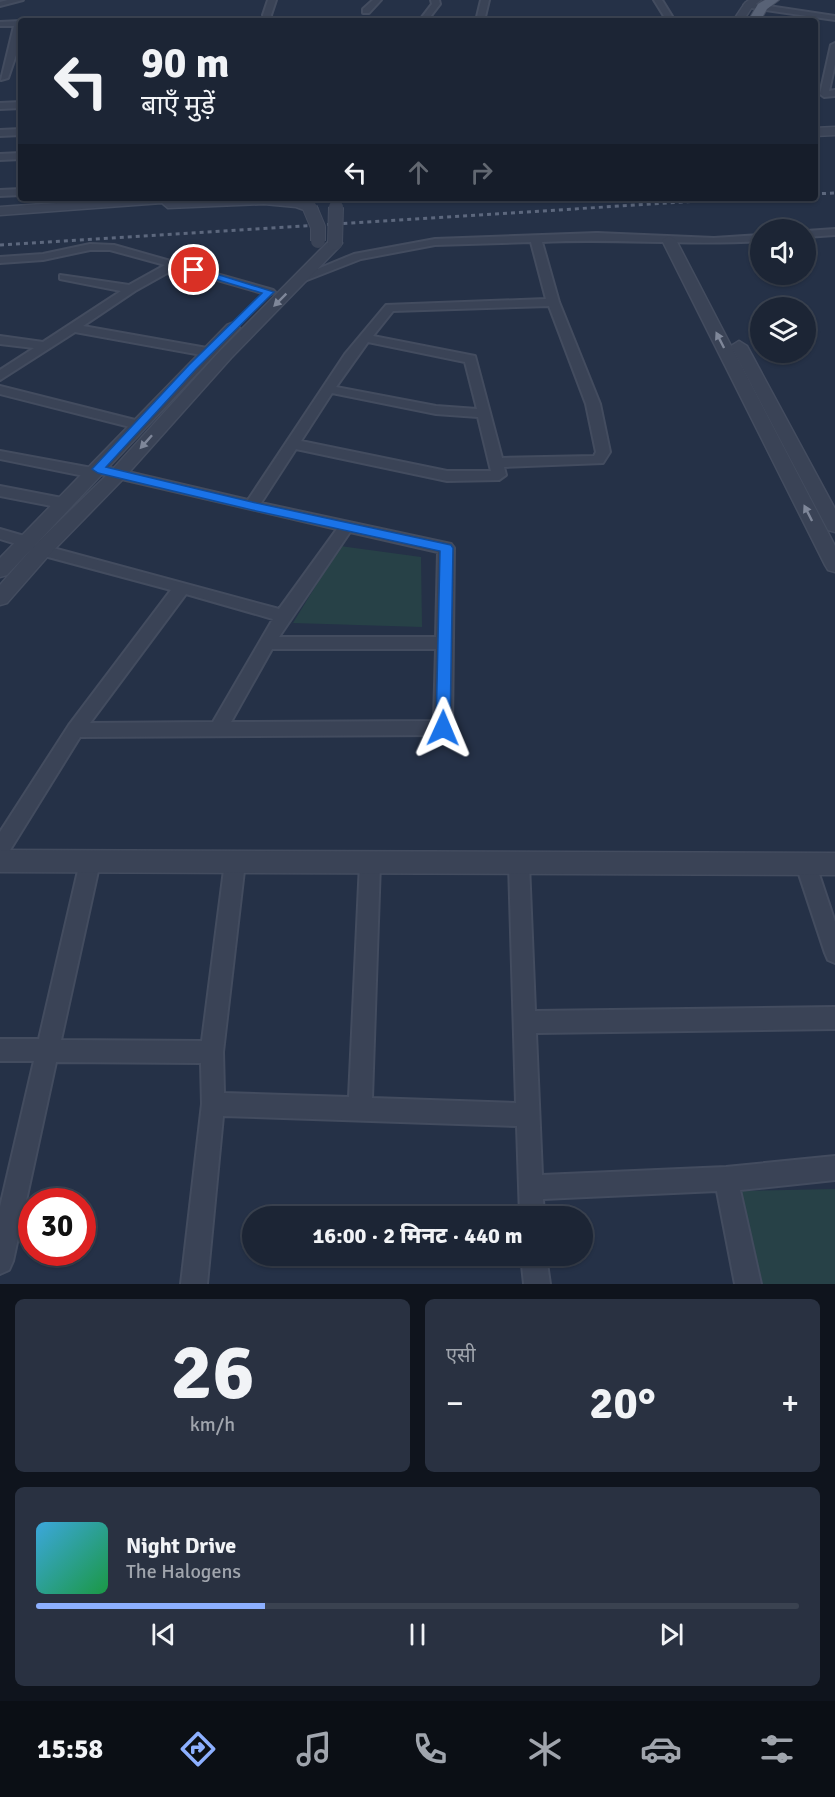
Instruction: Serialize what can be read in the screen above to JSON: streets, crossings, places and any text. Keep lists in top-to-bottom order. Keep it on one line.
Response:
{"page":{"turn":["90 m","बाएँ मुड़ें"],"limit":"30","trip":"16:00 · 2 मिनट · 440 m","tile":[["26","km/h"],"एसी"],"heat":["−","20°","+"],"song":["Night Drive","The Halogens"],"tabs":"15:58"}}
